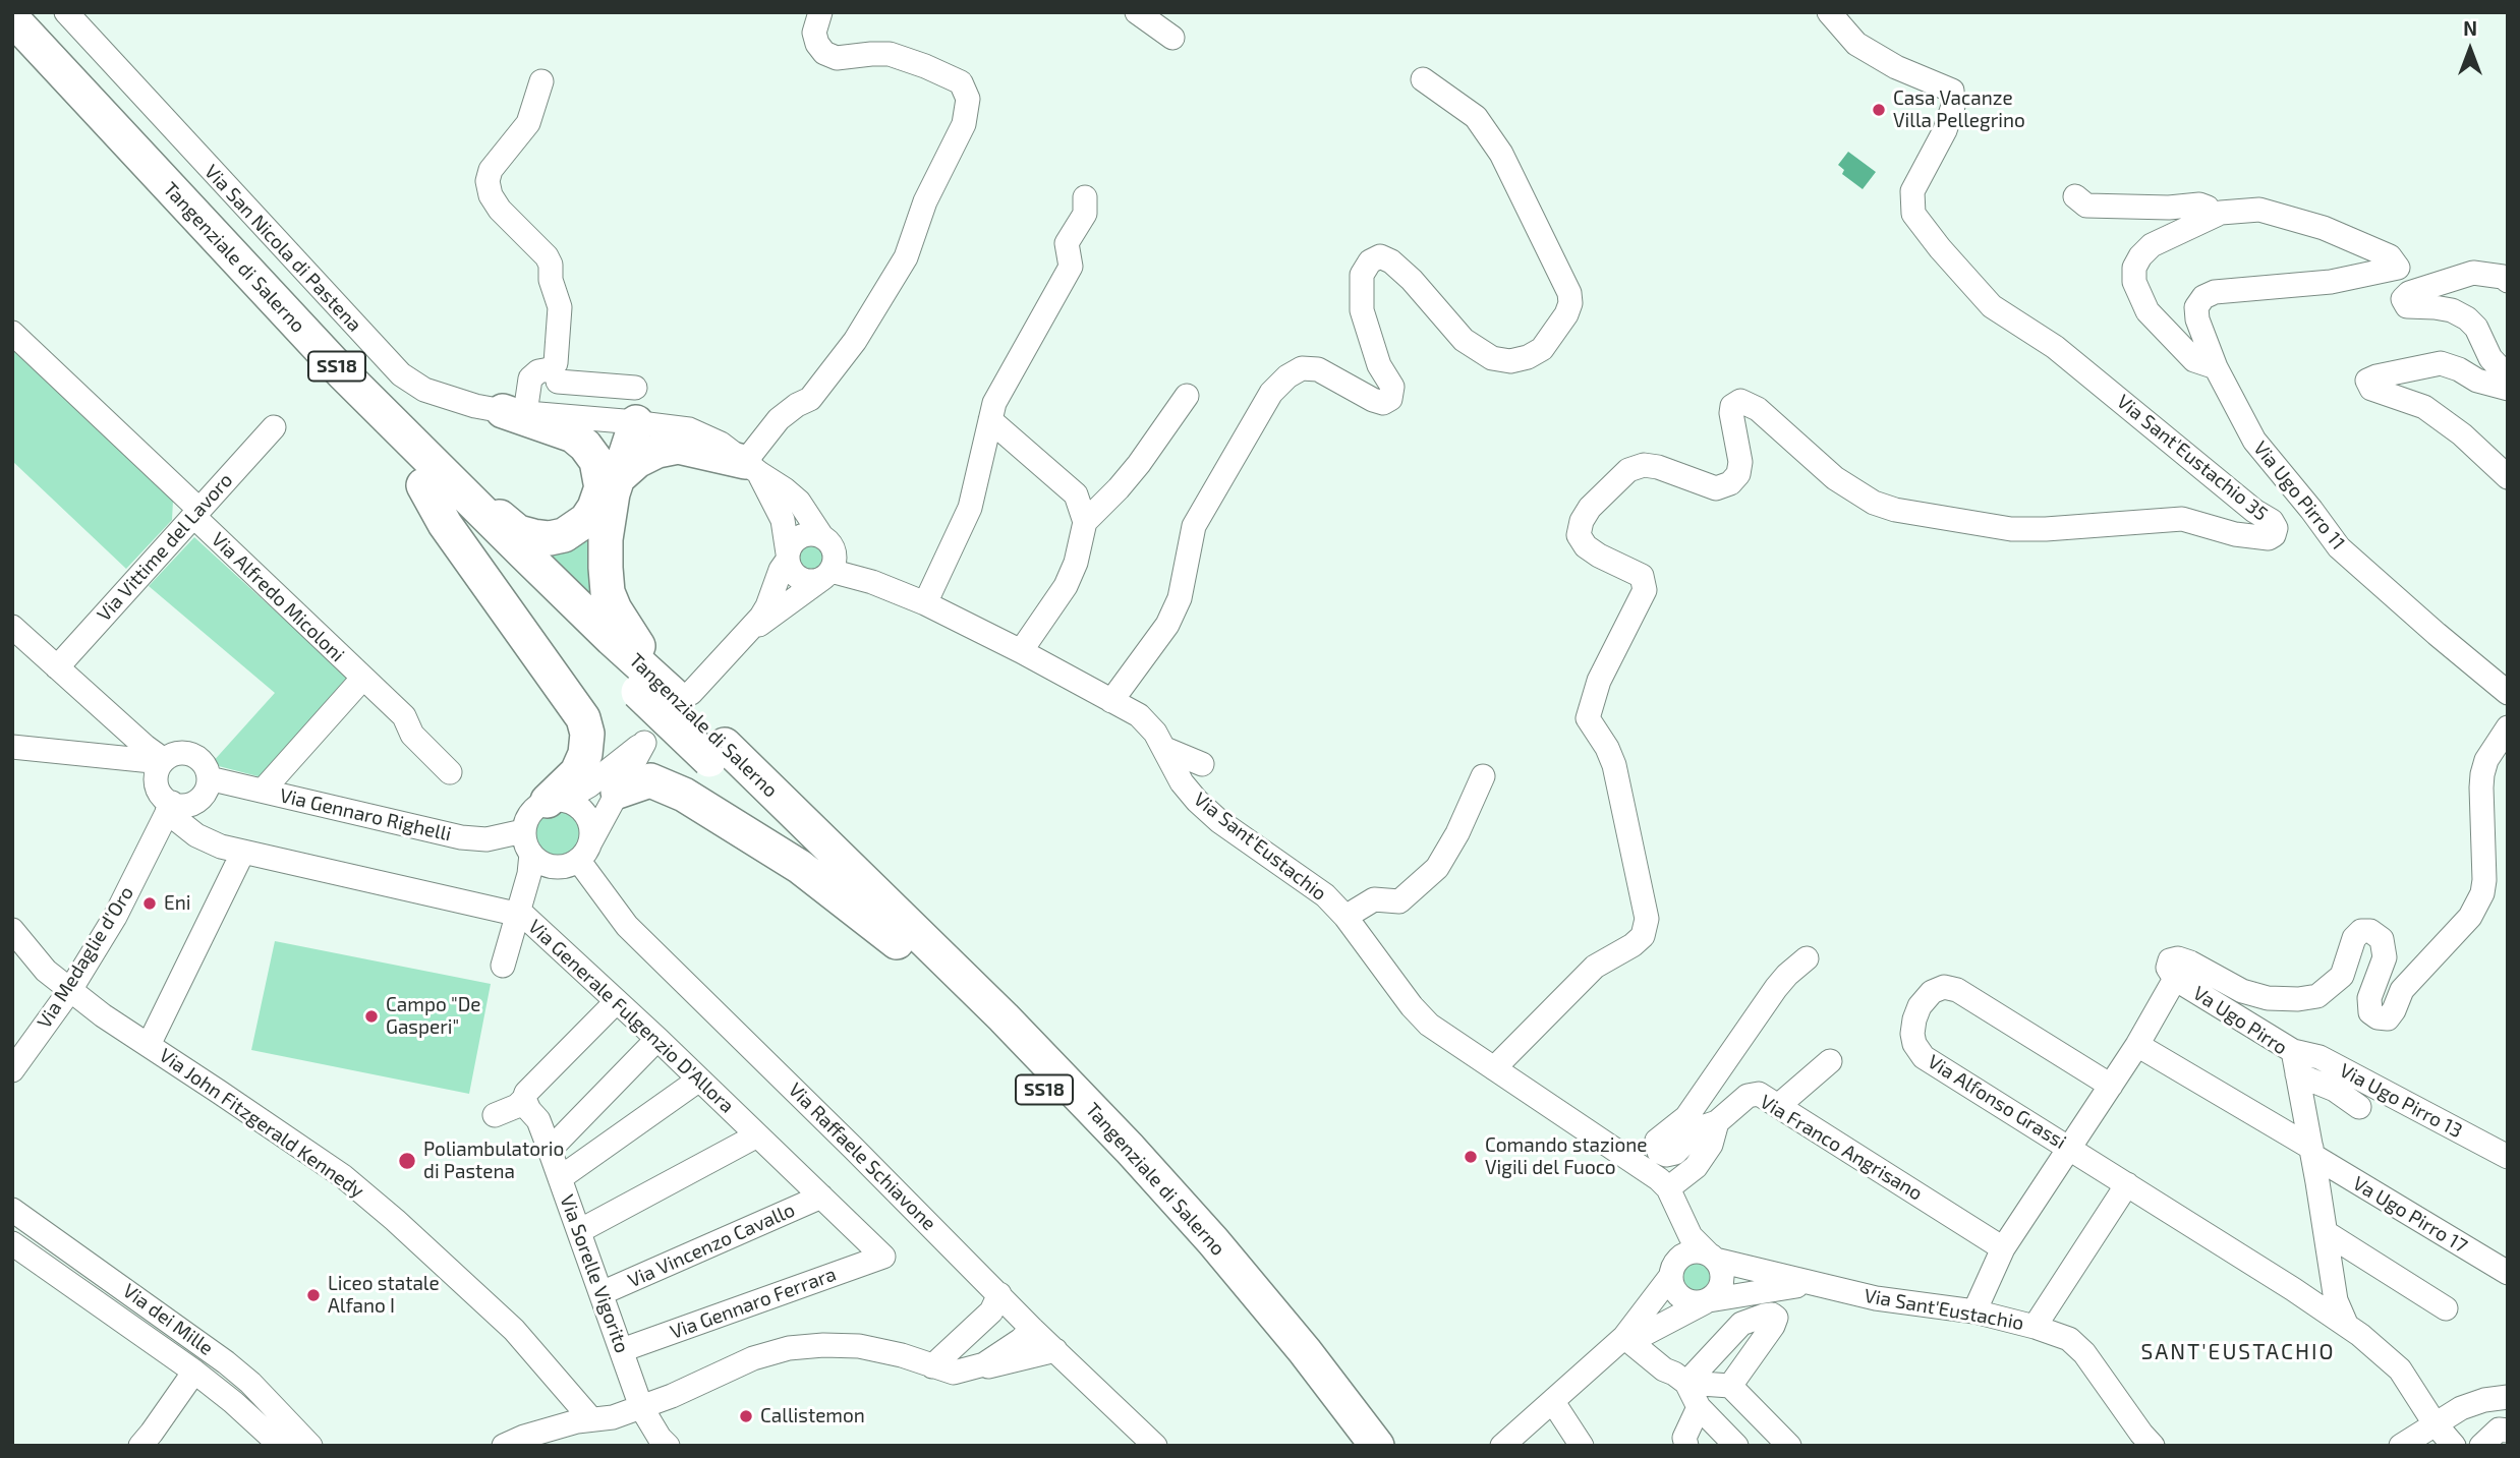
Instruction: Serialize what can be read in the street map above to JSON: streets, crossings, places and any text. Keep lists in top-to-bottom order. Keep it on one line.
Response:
{"streets":{"highway":["Tangenziale di Salerno","SS18"],"street":["Via San Nicola di Pastena","Via Sant'Eustachio 35","Via Ugo Pirro 11","Via Vittime del Lavoro","Via Alfredo Micoloni","Via Gennaro Righelli","Via Sant'Eustachio","Via Medaglie d'Oro","Via Generale Fulgenzio D'Allora","Va Ugo Pirro","Via Ugo Pirro 13","Via Alfonso Grassi","Via John Fitzgerald Kennedy","Via Franco Angrisano","Via Raffaele Schiavone","Va Ugo Pirro 17","Via Vincenzo Cavallo","Via Sorelle Vigorito","Via Gennaro Ferrara","Via dei Mille"]},"crossings":[["Via San Nicola di Pastena","Tangenziale di Salerno"],["Via San Nicola di Pastena","Via Sant'Eustachio"],["Tangenziale di Salerno","Via Sant'Eustachio"],["Via Sant'Eustachio 35","Via Sant'Eustachio"],["Via Vittime del Lavoro","Via Alfredo Micoloni"],["Via Gennaro Righelli","Via Medaglie d'Oro"],["Via Gennaro Righelli","Via Generale Fulgenzio D'Allora"],["Via Gennaro Righelli","Via Raffaele Schiavone"],["Via Sant'Eustachio","Va Ugo Pirro"],["Via Sant'Eustachio","Via Franco Angrisano"],["Via Medaglie d'Oro","Via Generale Fulgenzio D'Allora"],["Via Medaglie d'Oro","Via John Fitzgerald Kennedy"],["Via Generale Fulgenzio D'Allora","Via Vincenzo Cavallo"],["Via Generale Fulgenzio D'Allora","Via Gennaro Ferrara"],["Va Ugo Pirro","Via Ugo Pirro 13"],["Va Ugo Pirro","Via Alfonso Grassi"],["Va Ugo Pirro","Via Franco Angrisano"],["Va Ugo Pirro","Va Ugo Pirro 17"],["Via Vincenzo Cavallo","Via Sorelle Vigorito"],["Via Sorelle Vigorito","Via Gennaro Ferrara"]],"districts":["SANT'EUSTACHIO"],"places":["Casa Vacanze Villa Pellegrino","Eni","Campo \"De Gasperi\"","Comando stazione Vigili del Fuoco","Poliambulatorio di Pastena","Liceo statale Alfano I","Callistemon"],"north":"top"}
